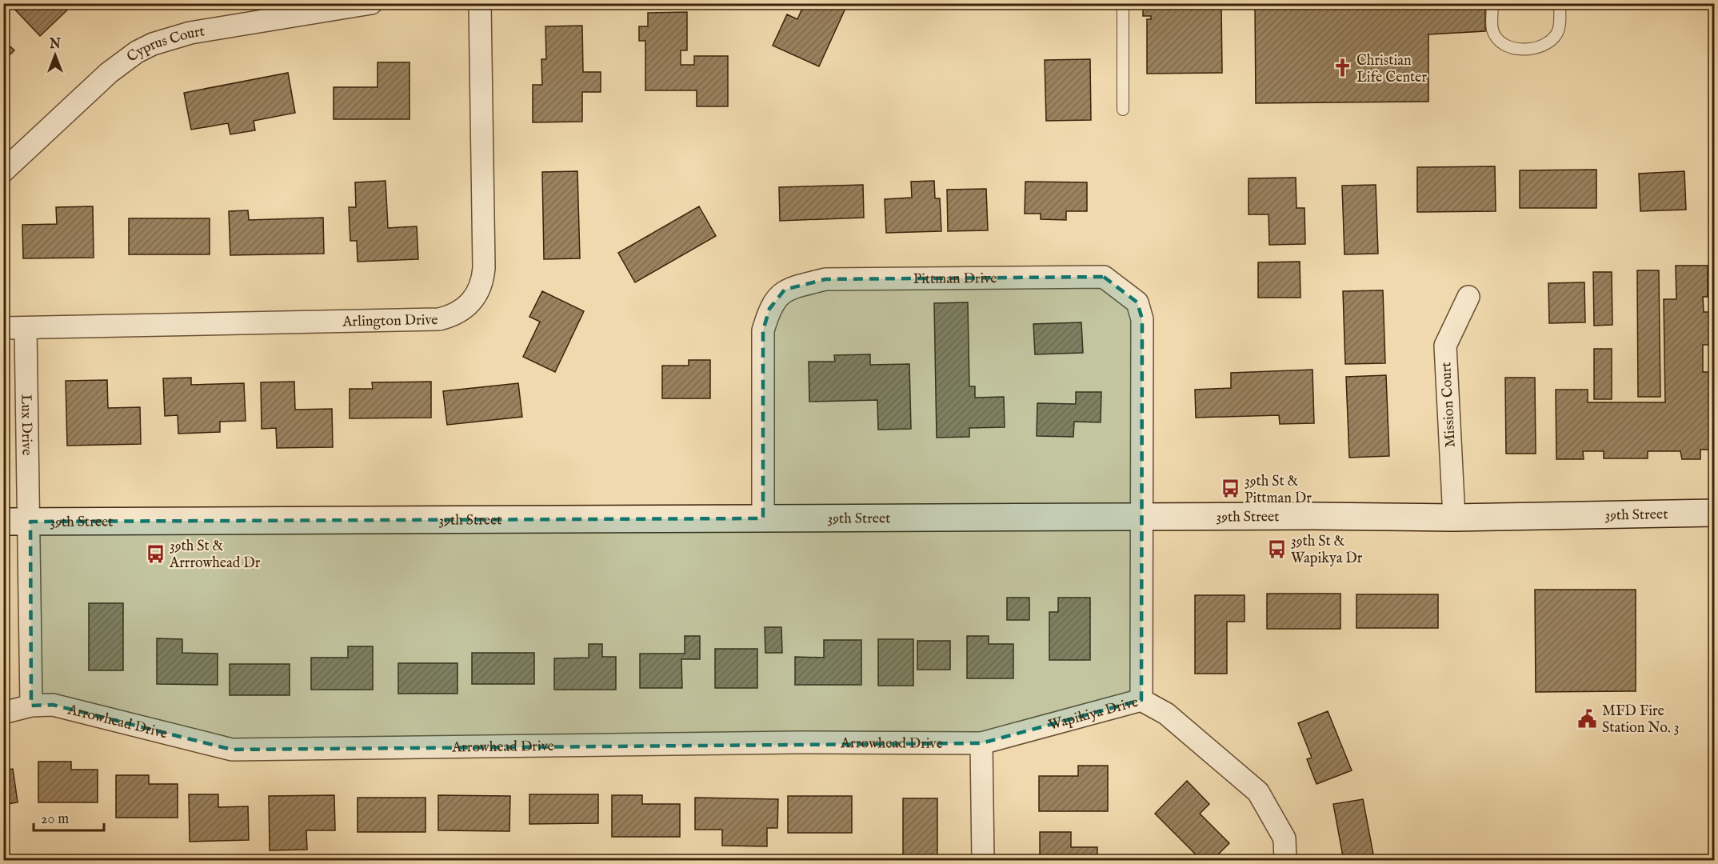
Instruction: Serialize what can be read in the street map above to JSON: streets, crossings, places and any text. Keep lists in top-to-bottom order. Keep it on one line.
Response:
{"streets":{"main road":["39th Street"],"street":["Cyprus Court","Pittman Drive","Arlington Drive","Mission Court","Lux Drive","Wapikiya Drive","Arrowhead Drive"]},"crossings":[["Pittman Drive","39th Street"],["Pittman Drive","Wapikiya Drive"],["Arlington Drive","Lux Drive"],["Mission Court","39th Street"],["Lux Drive","39th Street"],["39th Street","Wapikiya Drive"],["Wapikiya Drive","Arrowhead Drive"]],"places":{"church":["Christian Life Center"],"bus stop":["39th St & Pittman Dr","39th St & Wapikya Dr","39th St & Arrrowhead Dr"],"public building":["MFD Fire Station No. 3"]},"scale_bar":"20 m","north":"top"}
